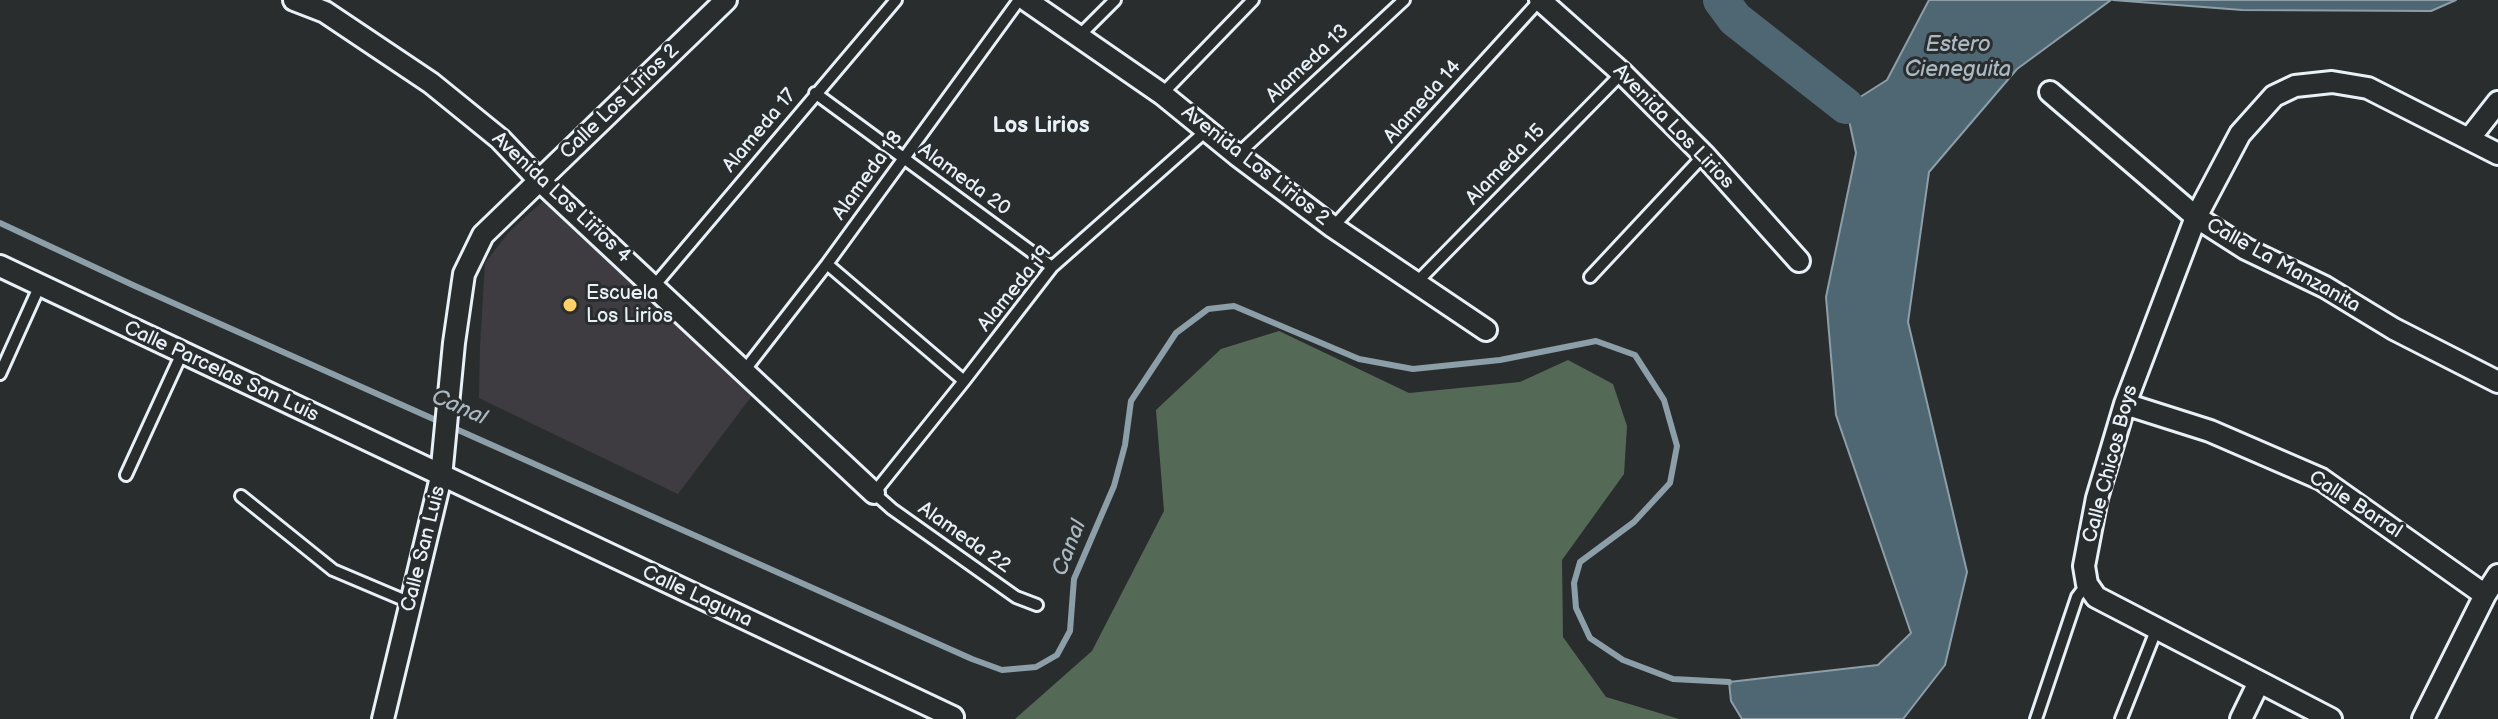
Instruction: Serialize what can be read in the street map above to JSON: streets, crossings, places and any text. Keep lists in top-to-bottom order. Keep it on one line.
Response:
{"streets":{"street":["Calle Los Lirios 2","Avenida Los Lirios","Avenida Los Lirios 2","Avenida Los Lirios 4","Calle La Manzanita","Calle Parcelas San Luis","Calle Chicos Boys","Calle Barral","Calle San Luis","Calle Laguna"],"lane":["Alameda 13","Alameda 14","Alameda 17","Alameda 15","Alameda 18","Alameda 20","Alameda 19","Alameda 22"]},"crossings":[["Alameda 13","Avenida Los Lirios 2"],["Calle Los Lirios 2","Avenida Los Lirios 4"],["Calle Los Lirios 2","Calle San Luis"],["Alameda 14","Avenida Los Lirios"],["Alameda 14","Avenida Los Lirios 2"],["Avenida Los Lirios","Alameda 15"],["Alameda 17","Alameda 20"],["Alameda 17","Avenida Los Lirios 4"],["Alameda 15","Avenida Los Lirios 2"],["Avenida Los Lirios 2","Alameda 19"],["Alameda 18","Alameda 20"],["Alameda 18","Avenida Los Lirios 4"],["Alameda 20","Alameda 19"],["Avenida Los Lirios 4","Alameda 19"],["Avenida Los Lirios 4","Alameda 22"],["Calle La Manzanita","Calle Chicos Boys"],["Alameda 19","Alameda 22"],["Calle Parcelas San Luis","Calle San Luis"],["Calle Parcelas San Luis","Calle Laguna"],["Calle Chicos Boys","Calle Barral"],["Calle San Luis","Calle Laguna"]],"districts":["Los Lirios"],"water":["Estero Cieneguita","Canal"],"places":["Escuela Los Lirios"]}
